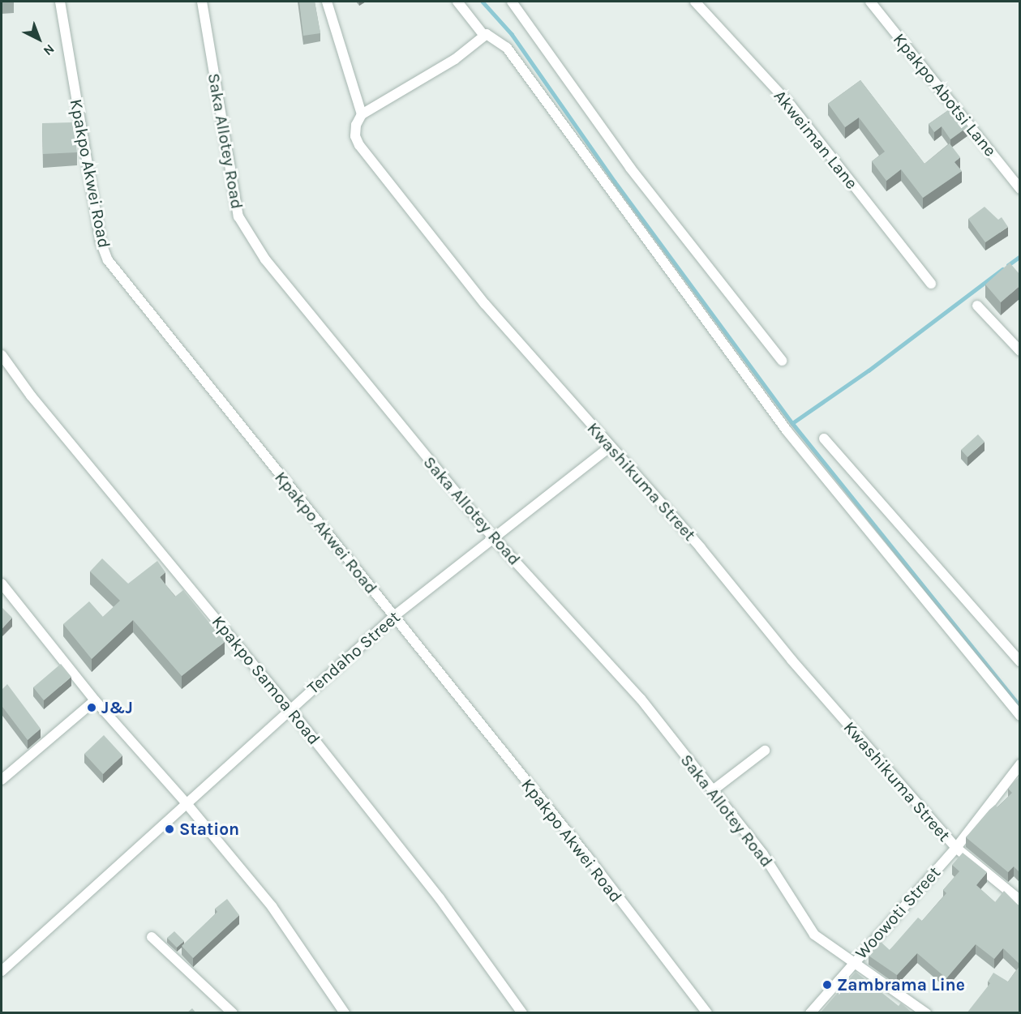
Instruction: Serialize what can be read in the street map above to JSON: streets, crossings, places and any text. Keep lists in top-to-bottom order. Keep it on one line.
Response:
{"streets":{"street":["Kpakpo Abotsi Lane","Akweiman Lane","Saka Allotey Road","Kpakpo Akwei Road","Kwashikuma Street","Tendaho Street","Kpakpo Samoa Road","Woowoti Street"]},"crossings":[["Saka Allotey Road","Tendaho Street"],["Saka Allotey Road","Woowoti Street"],["Kpakpo Akwei Road","Tendaho Street"],["Kwashikuma Street","Tendaho Street"],["Kwashikuma Street","Woowoti Street"],["Tendaho Street","Kpakpo Samoa Road"]],"places":["J&J","Station","Zambrama Line"],"north":"bottom right"}
